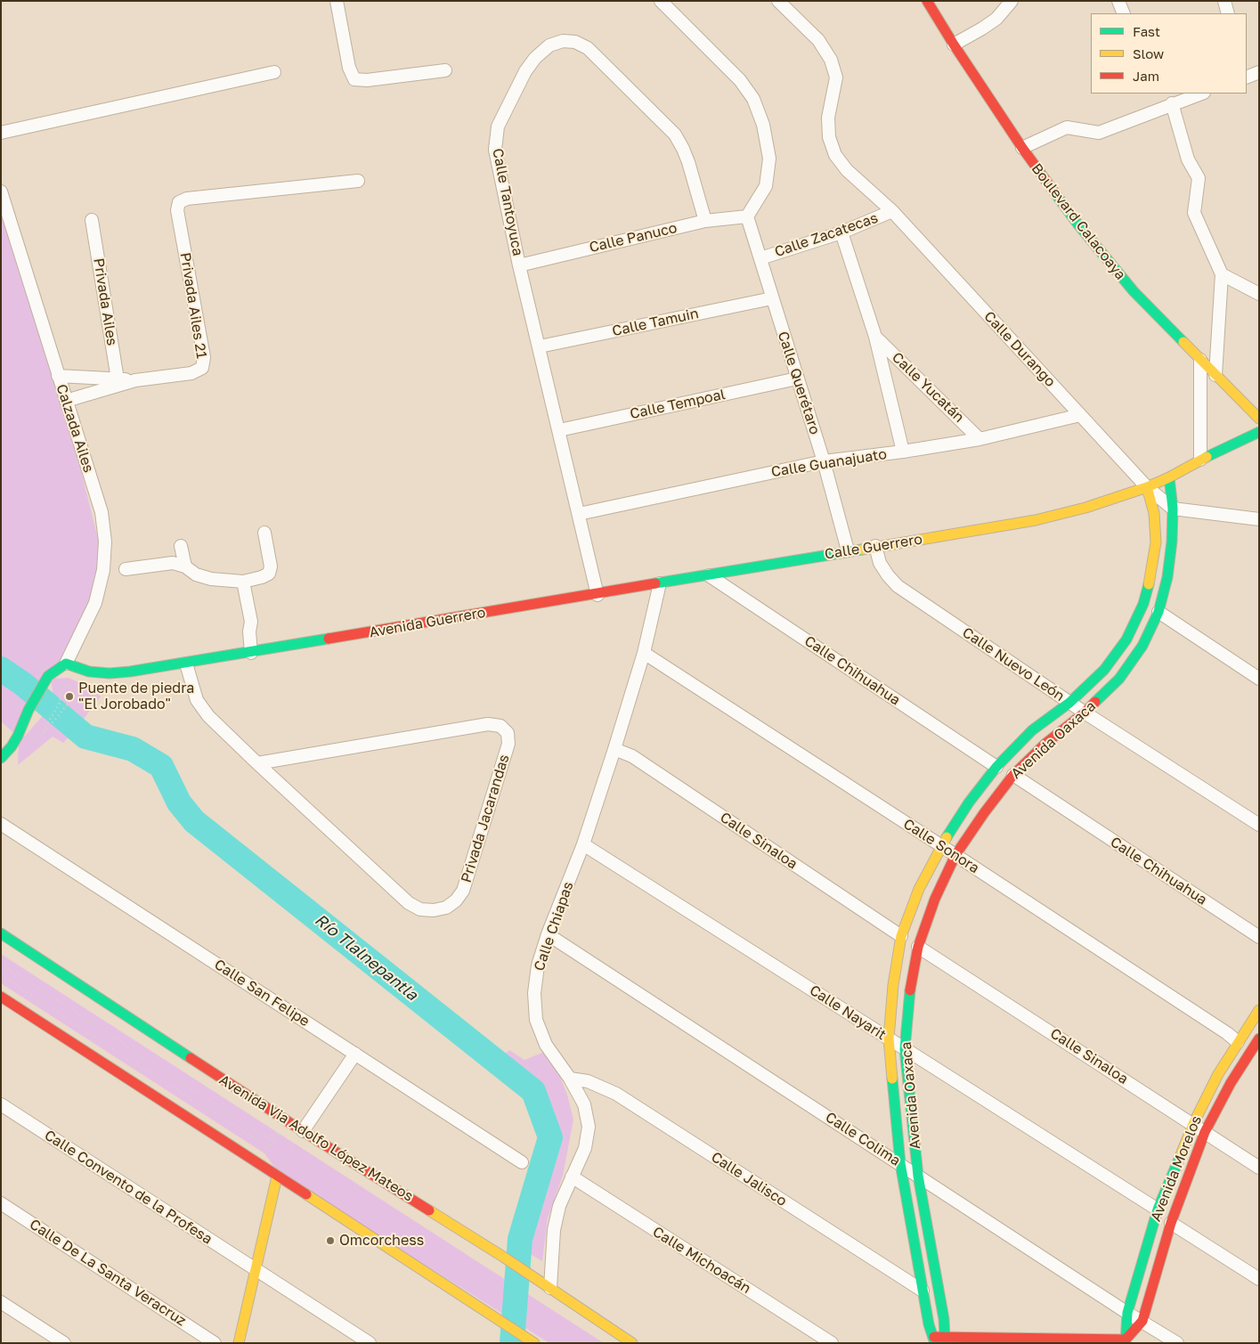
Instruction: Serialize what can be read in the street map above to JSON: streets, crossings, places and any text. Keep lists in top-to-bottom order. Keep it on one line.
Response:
{"streets":{"street":["Calle Tantoyuca","Boulevard Calacoaya","Calle Zacatecas","Calle Panuco","Privada Ailes","Privada Ailes 21","Calle Tamuin","Calle Durango","Calle Querétaro","Calle Yucatán","Calle Tempoal","Calzada Ailes","Calle Guanajuato","Calle Guerrero","Avenida Guerrero","Calle Nuevo León","Calle Chihuahua","Avenida Oaxaca","Privada Jacarandas","Calle Sinaloa","Calle Sonora","Calle Chiapas","Calle San Felipe","Calle Nayarit","Avenida Via Adolfo López Mateos","Calle Colima","Avenida Morelos","Calle Jalisco","Calle Convento de la Profesa","Calle Michoacán","Calle De La Santa Veracruz"]},"crossings":[["Calle Tantoyuca","Calle Panuco"],["Calle Tantoyuca","Calle Tamuin"],["Calle Tantoyuca","Calle Tempoal"],["Calle Tantoyuca","Calle Guanajuato"],["Calle Tantoyuca","Calle Guerrero"],["Calle Tantoyuca","Avenida Guerrero"],["Calle Zacatecas","Calle Durango"],["Calle Zacatecas","Calle Querétaro"],["Calle Zacatecas","Calle Yucatán"],["Calle Panuco","Calle Querétaro"],["Privada Ailes","Privada Ailes 21"],["Privada Ailes 21","Calzada Ailes"],["Calle Tamuin","Calle Querétaro"],["Calle Durango","Calle Guanajuato"],["Calle Durango","Calle Guerrero"],["Calle Durango","Avenida Oaxaca"],["Calle Querétaro","Calle Tempoal"],["Calle Querétaro","Calle Guanajuato"],["Calle Querétaro","Calle Guerrero"],["Calle Yucatán","Calle Guanajuato"],["Calzada Ailes","Avenida Guerrero"],["Calle Guerrero","Avenida Guerrero"],["Calle Guerrero","Calle Nuevo León"],["Calle Guerrero","Calle Chihuahua"],["Calle Guerrero","Avenida Oaxaca"],["Calle Guerrero","Calle Chiapas"],["Avenida Guerrero","Privada Jacarandas"],["Calle Nuevo León","Avenida Oaxaca"],["Calle Chihuahua","Avenida Oaxaca"],["Avenida Oaxaca","Calle Sinaloa"],["Avenida Oaxaca","Calle Sonora"],["Avenida Oaxaca","Calle Nayarit"],["Avenida Oaxaca","Calle Colima"],["Avenida Oaxaca","Calle Jalisco"],["Calle Sinaloa","Calle Chiapas"],["Calle Sinaloa","Avenida Morelos"],["Calle Sonora","Calle Chiapas"],["Calle Sonora","Avenida Morelos"],["Calle Chiapas","Calle Nayarit"],["Calle Chiapas","Avenida Via Adolfo López Mateos"],["Calle Chiapas","Calle Colima"],["Calle Chiapas","Calle Jalisco"],["Calle Chiapas","Calle Michoacán"],["Calle Nayarit","Avenida Morelos"],["Calle Colima","Avenida Morelos"]],"water":["Río Tlalnepantla"],"places":["Puente de piedra \"El Jorobado\"","Omcorchess"],"legend":["Fast","Slow","Jam"]}
